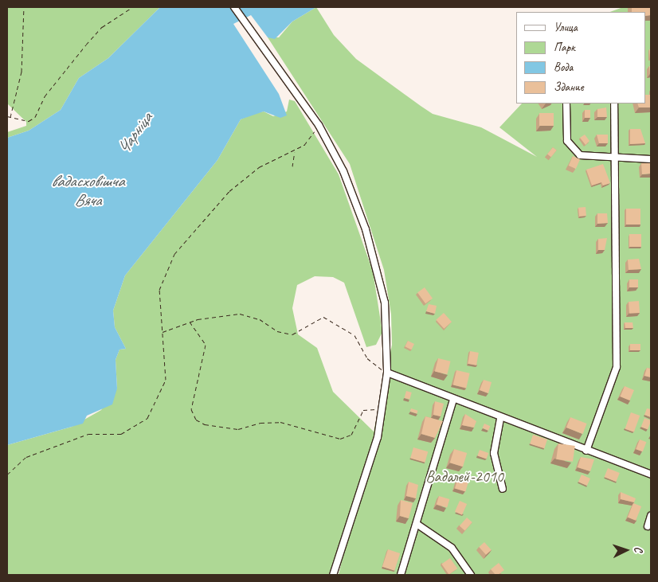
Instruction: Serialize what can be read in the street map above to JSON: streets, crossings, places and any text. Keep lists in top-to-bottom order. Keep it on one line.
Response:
{"water":["Чарніца","вадасховішча Вяча"],"parks":["Вадалей-2010"],"legend":["Улица","Парк","Вода","Здание"],"north":"right"}
